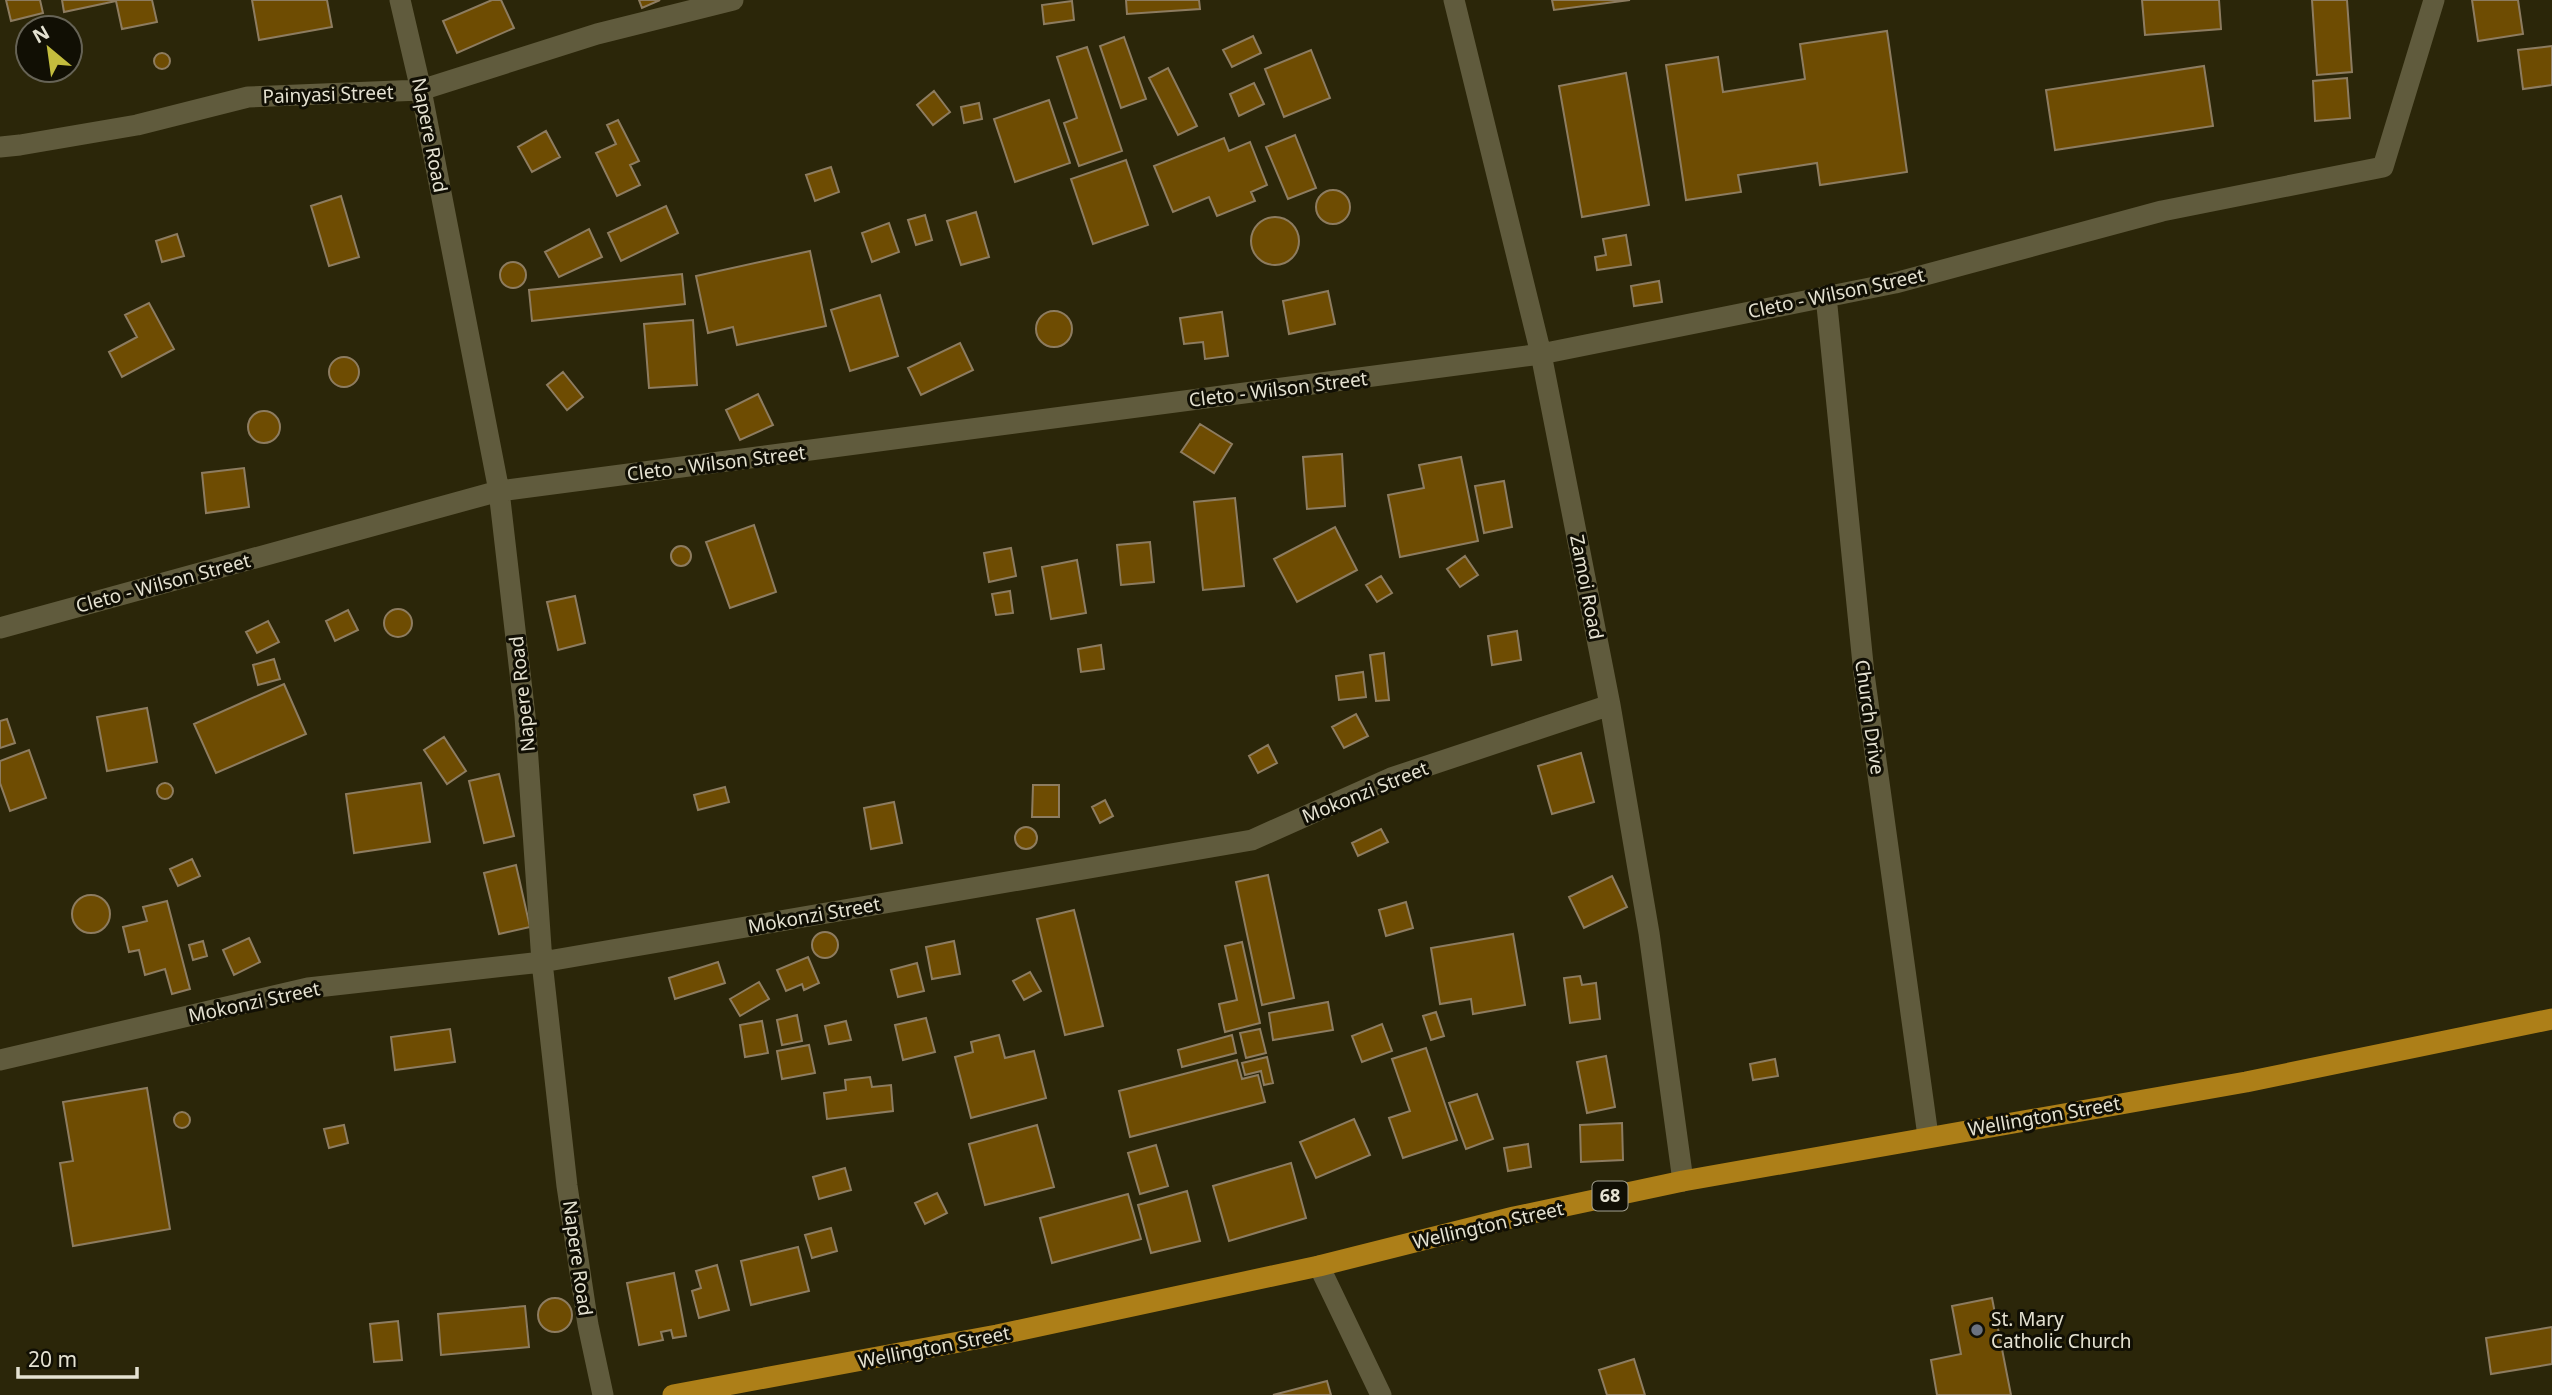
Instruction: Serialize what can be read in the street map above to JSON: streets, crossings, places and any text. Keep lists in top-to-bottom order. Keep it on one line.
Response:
{"streets":{"main road":["Wellington Street","68"],"street":["Painyasi Street","Napere Road","Cleto - Wilson Street","Zamoi Road","Church Drive","Mokonzi Street"]},"crossings":[["Painyasi Street","Napere Road"],["Napere Road","Cleto - Wilson Street"],["Napere Road","Mokonzi Street"],["Cleto - Wilson Street","Zamoi Road"],["Cleto - Wilson Street","Church Drive"],["Zamoi Road","Mokonzi Street"],["Zamoi Road","Wellington Street"],["Church Drive","Wellington Street"]],"places":["St. Mary Catholic Church"],"scale_bar":"20 m","north":"top left"}
